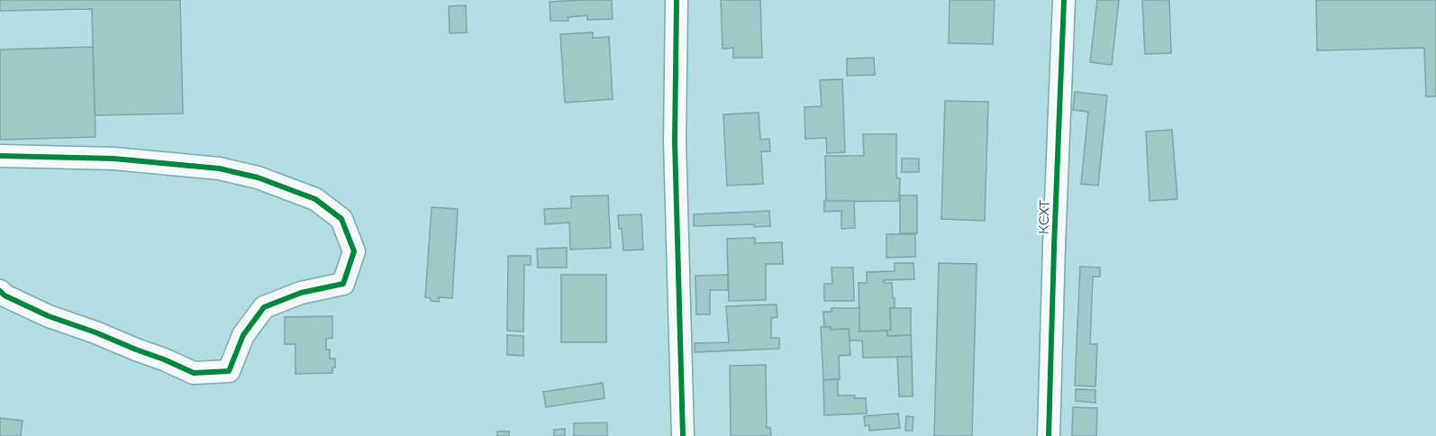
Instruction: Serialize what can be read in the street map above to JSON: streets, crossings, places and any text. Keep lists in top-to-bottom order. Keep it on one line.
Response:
{"streets":{"street":["КСХТ"]}}
